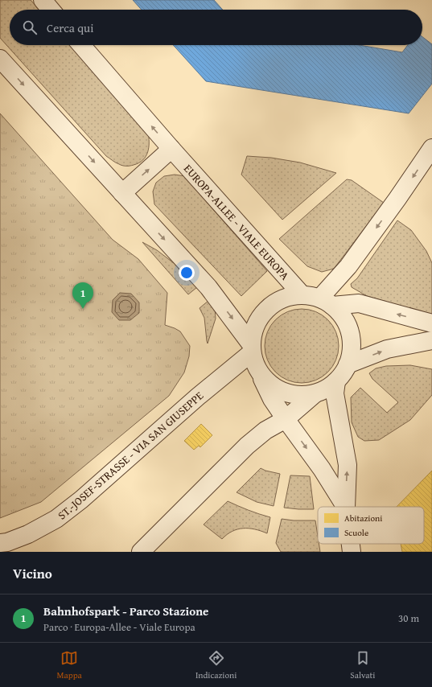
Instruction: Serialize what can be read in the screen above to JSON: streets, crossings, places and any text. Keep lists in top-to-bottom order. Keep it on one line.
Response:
{"streets":{"street":["EUROPA-ALLEE - VIALE EUROPA","ST.-JOSEF-STRASSE - VIA SAN GIUSEPPE"]},"crossings":[["EUROPA-ALLEE - VIALE EUROPA","ST.-JOSEF-STRASSE - VIA SAN GIUSEPPE"]],"legend":["Abitazioni","Scuole"],"page":{"search":"Cerca qui","pins":"1","heading":"Vicino","list":[{"mark":"1","name":"Bahnhofspark - Parco Stazione","note":"Parco · Europa-Allee - Viale Europa","value":"30 m"}],"nav":["Mappa","Indicazioni","Salvati"]}}
